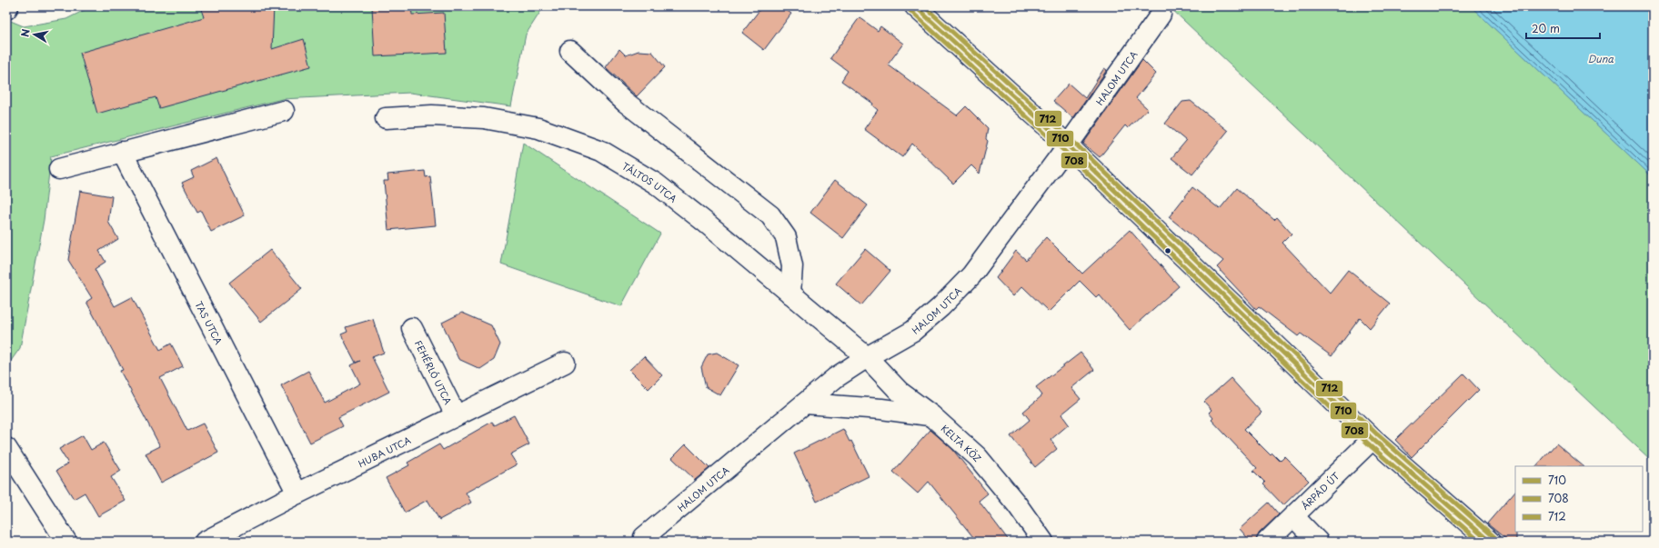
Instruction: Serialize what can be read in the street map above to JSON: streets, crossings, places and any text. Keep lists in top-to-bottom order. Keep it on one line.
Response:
{"streets":{"street":["HALOM UTCA","TÁLTOS UTCA","TAS UTCA","FEHÉRLÓ UTCA","KELTA KÖZ","HUBA UTCA","ÁRPÁD ÚT"]},"crossings":[["HALOM UTCA","TÁLTOS UTCA"],["HALOM UTCA","KELTA KÖZ"],["TÁLTOS UTCA","KELTA KÖZ"],["TAS UTCA","HUBA UTCA"],["FEHÉRLÓ UTCA","HUBA UTCA"]],"water":["Duna"],"lines":["transit line 710","transit line 712","transit line 708"],"legend":["710","708","712"],"scale_bar":"20 m","north":"left"}
